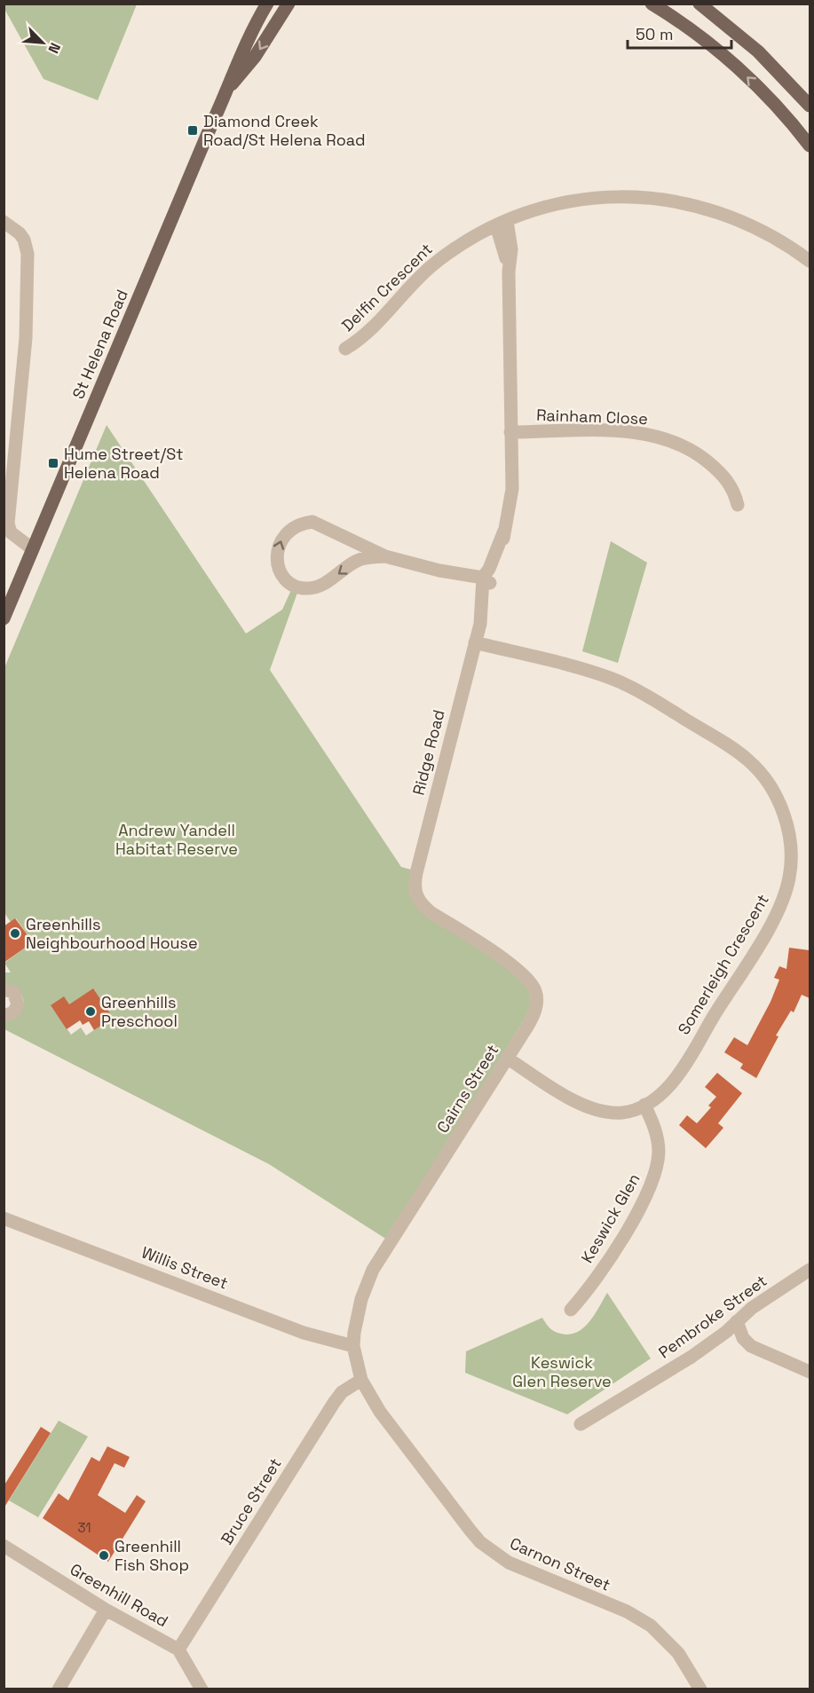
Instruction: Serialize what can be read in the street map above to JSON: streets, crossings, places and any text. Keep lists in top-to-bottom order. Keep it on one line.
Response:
{"streets":{"main road":["St Helena Road"],"street":["Delfin Crescent","Rainham Close","Ridge Road","Somerleigh Crescent","Cairns Street","Keswick Glen","Willis Street","Pembroke Street","Bruce Street","Carnon Street","Greenhill Road"]},"crossings":[["Delfin Crescent","Ridge Road"],["Rainham Close","Ridge Road"],["Ridge Road","Somerleigh Crescent"],["Ridge Road","Cairns Street"],["Somerleigh Crescent","Cairns Street"],["Somerleigh Crescent","Keswick Glen"],["Cairns Street","Willis Street"],["Bruce Street","Carnon Street"],["Bruce Street","Greenhill Road"]],"parks":["Andrew Yandell Habitat Reserve","Keswick Glen Reserve"],"places":{"transit":["Diamond Creek Road/St Helena Road","Hume Street/St Helena Road"],"other":["Greenhills Neighbourhood House","Greenhills Preschool","Greenhill Fish Shop"]},"house_numbers":["31"],"scale_bar":"50 m","north":"bottom right"}
